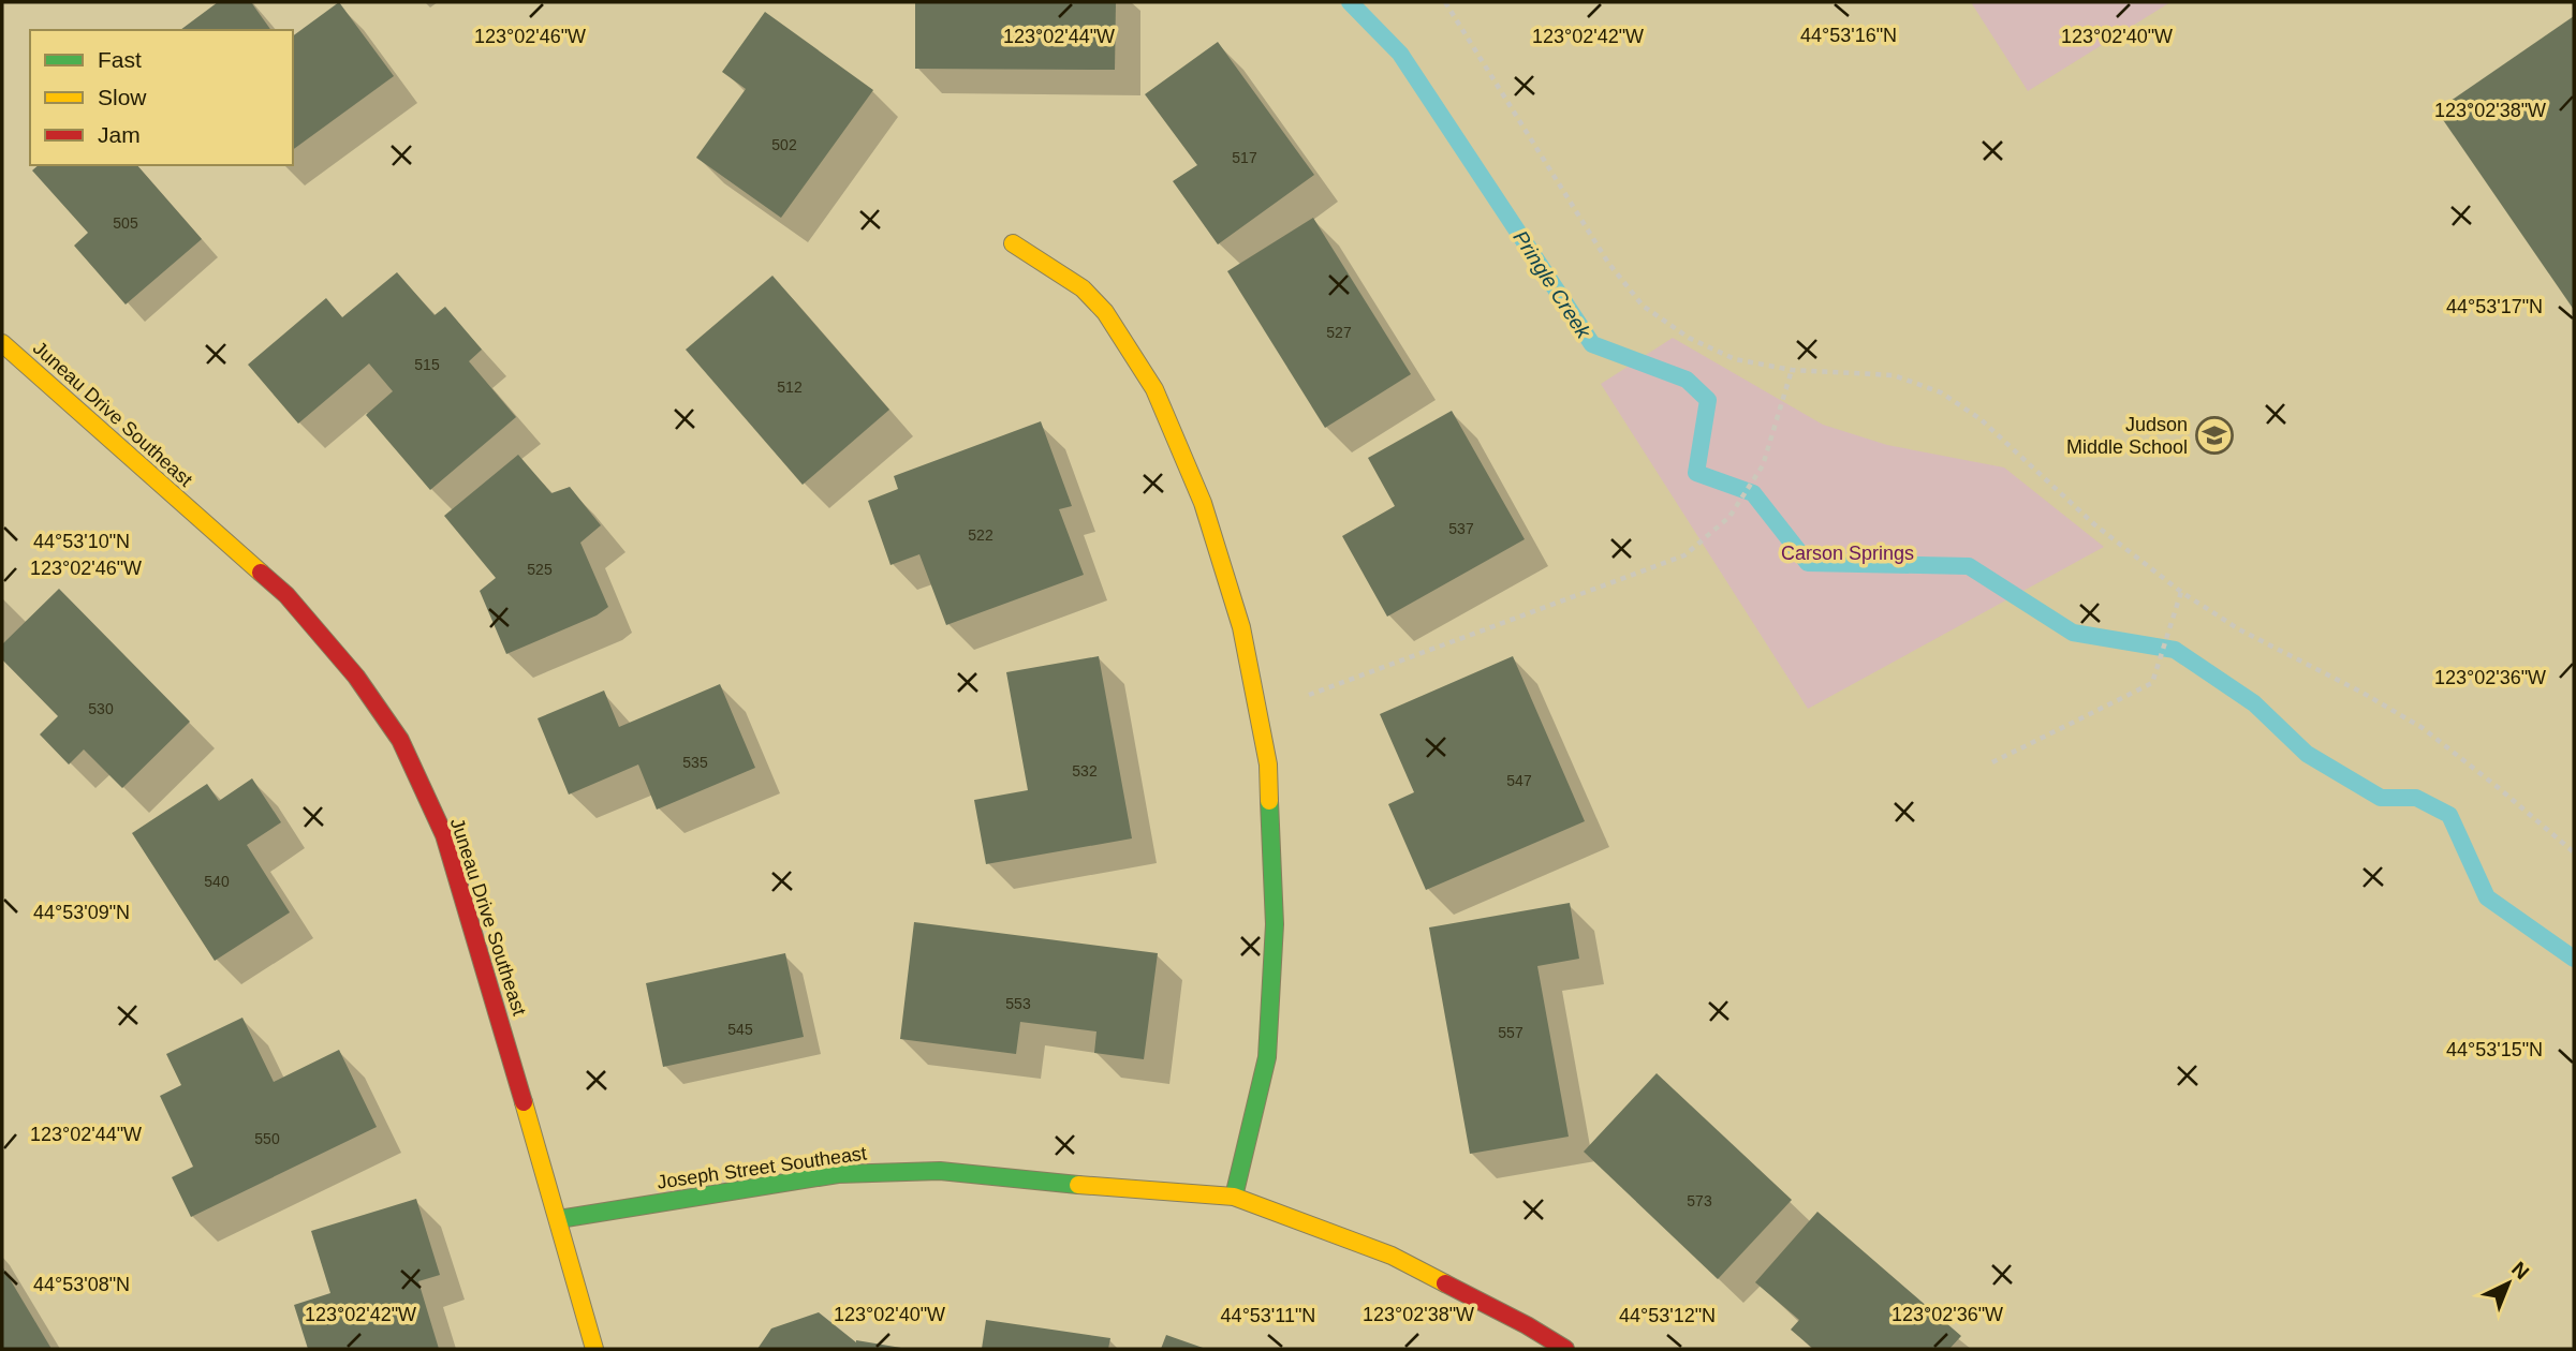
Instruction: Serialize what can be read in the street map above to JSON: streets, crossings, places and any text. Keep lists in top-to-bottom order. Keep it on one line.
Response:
{"streets":{"street":["Juneau Drive Southeast","Joseph Street Southeast"]},"crossings":[["Juneau Drive Southeast","Joseph Street Southeast"]],"water":["Pringle Creek"],"parks":["Carson Springs"],"places":{"school or university":["Judson Middle School"]},"house_numbers":["502","517","505","527","515","512","537","522","525","530","535","532","547","540","553","545","557","550","573"],"legend":["Fast","Slow","Jam"],"north":"top right","coordinates":["44°53'16\"N","123°02'42\"W","123°02'40\"W","123°02'46\"W","123°02'44\"W","123°02'38\"W","44°53'17\"N","44°53'10\"N","123°02'36\"W","44°53'09\"N","44°53'15\"N","44°53'08\"N","44°53'11\"N","44°53'12\"N"]}
